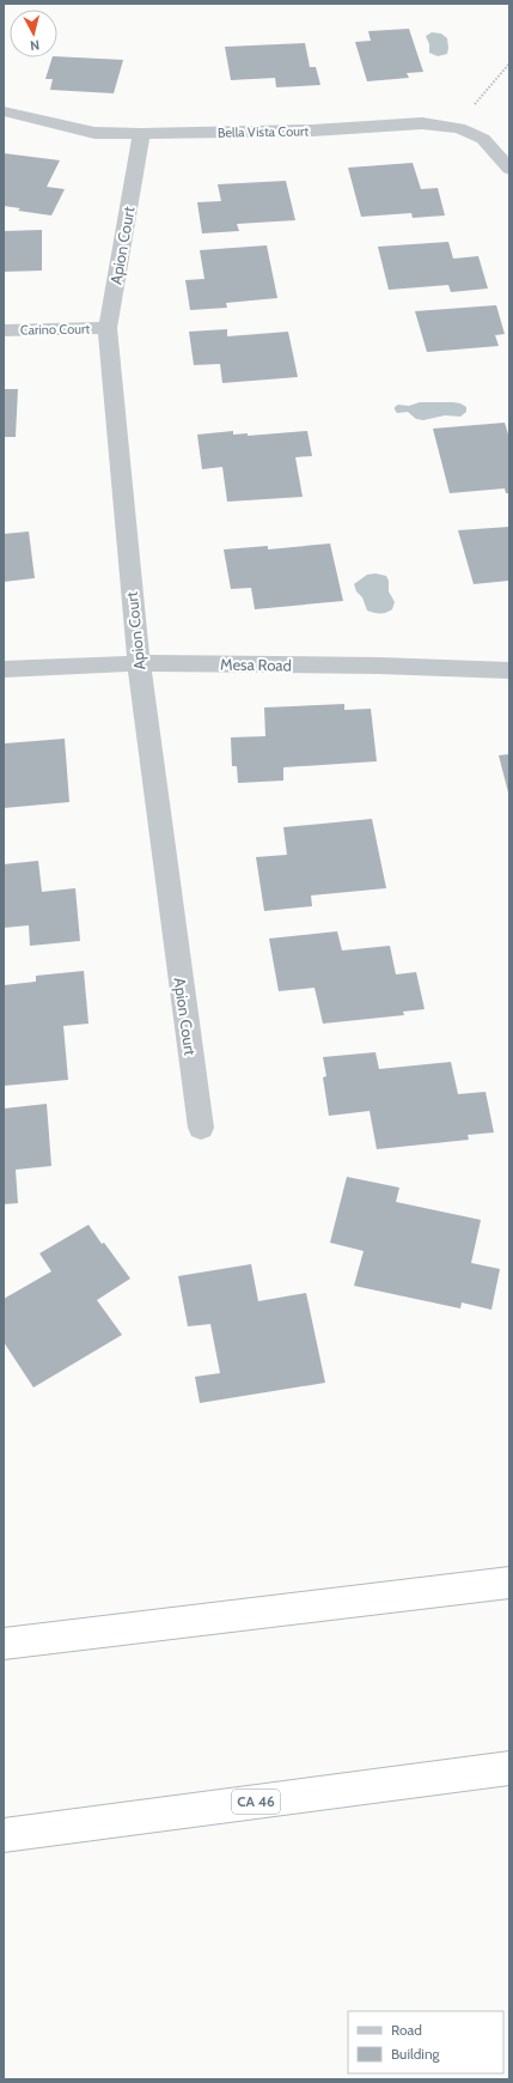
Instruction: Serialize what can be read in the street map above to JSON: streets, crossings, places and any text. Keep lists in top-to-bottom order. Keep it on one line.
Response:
{"streets":{"highway":["CA 46"],"street":["Bella Vista Court","Apion Court","Carino Court","Mesa Road"]},"crossings":[["Bella Vista Court","Apion Court"],["Apion Court","Carino Court"],["Apion Court","Mesa Road"]],"legend":["Road","Building"],"north":"bottom"}
